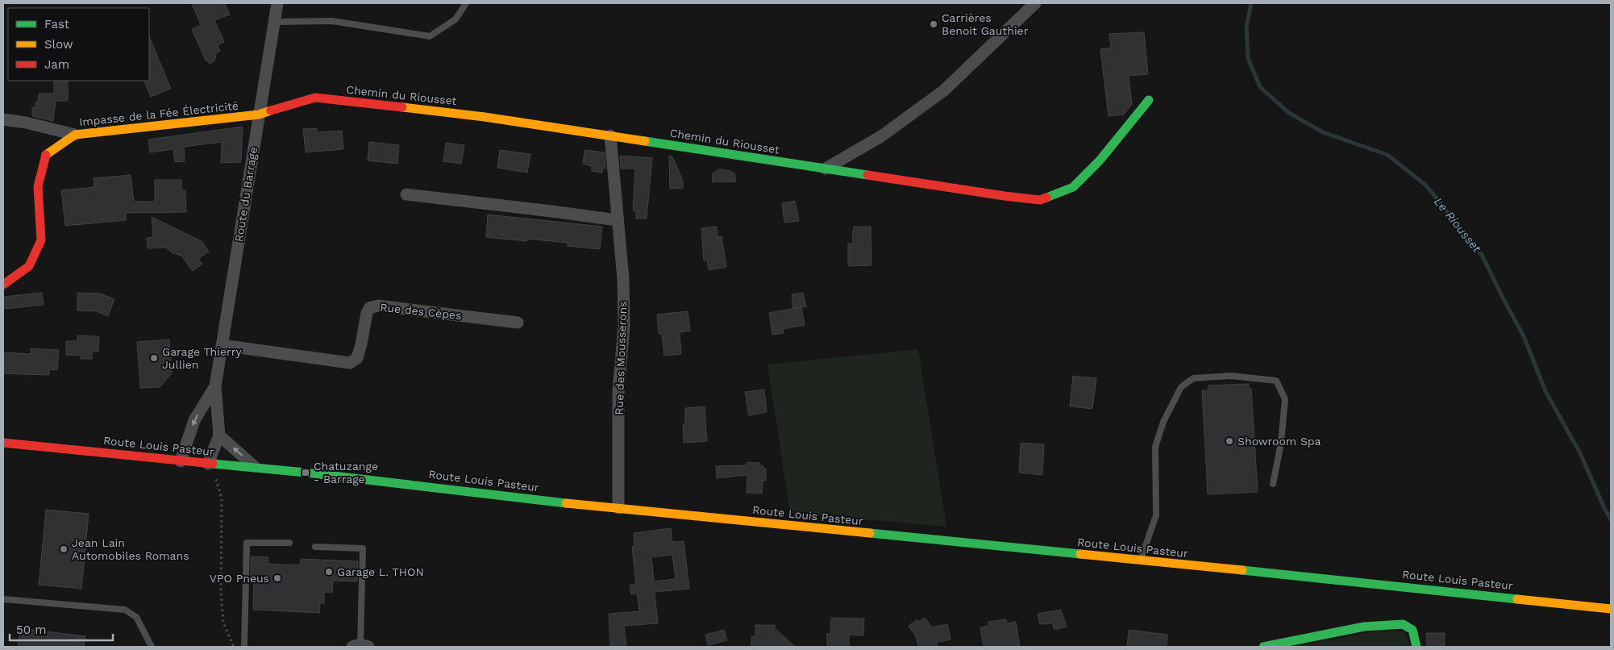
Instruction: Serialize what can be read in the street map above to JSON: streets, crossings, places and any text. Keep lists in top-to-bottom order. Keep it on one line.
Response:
{"streets":{"main road":["Chemin du Riousset","Impasse de la Fée Électricité","Route Louis Pasteur"],"street":["Route du Barrage","Rue des Cèpes","Rue des Mousserons"]},"crossings":[["Chemin du Riousset","Impasse de la Fée Électricité"],["Chemin du Riousset","Route du Barrage"],["Chemin du Riousset","Rue des Mousserons"],["Impasse de la Fée Électricité","Route du Barrage"],["Route du Barrage","Rue des Cèpes"],["Route du Barrage","Route Louis Pasteur"],["Rue des Mousserons","Route Louis Pasteur"]],"water":["Le Riousset"],"places":{"other":["Carrières Benoit Gauthier","Garage Thierry Jullien","Showroom Spa","Jean Lain Automobiles Romans","Garage L. THON","VPO Pneus"],"transit":["Chatuzange - Barrage"]},"legend":["Fast","Slow","Jam"],"scale_bar":"50 m"}
